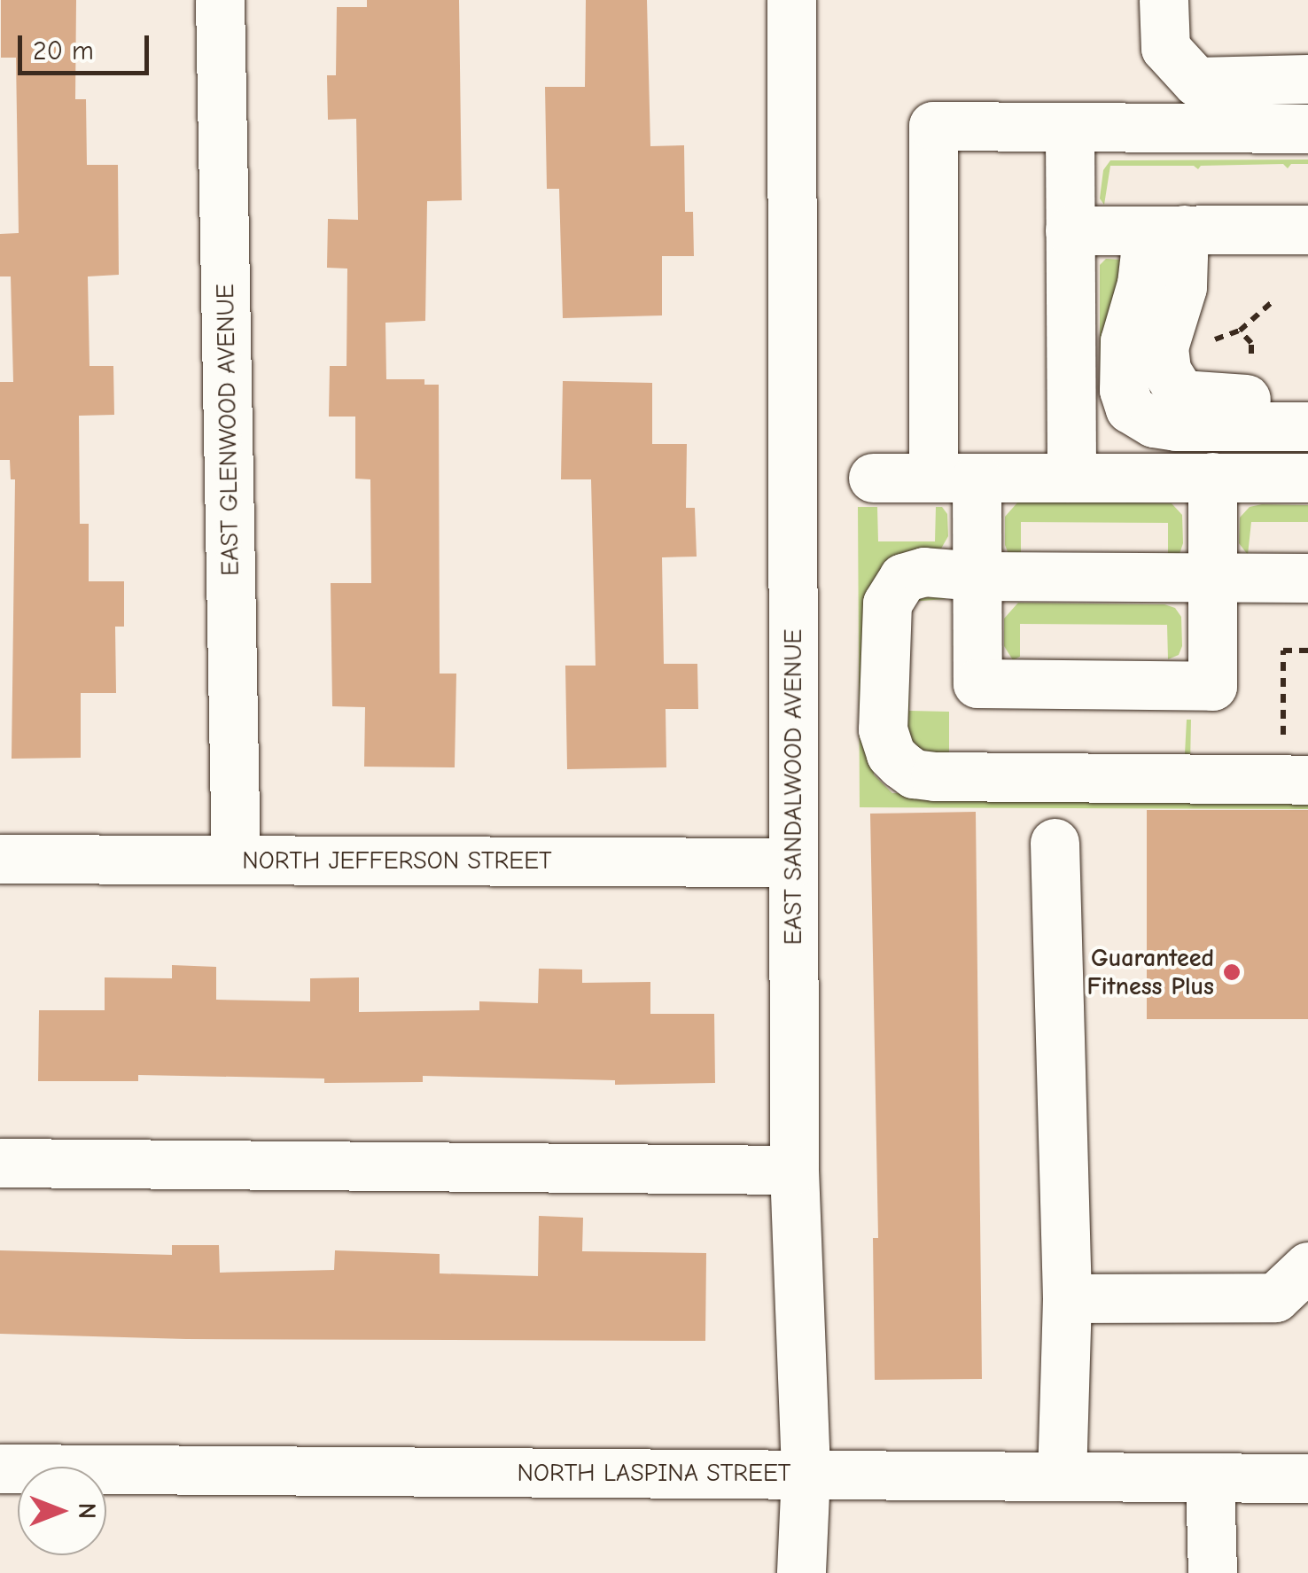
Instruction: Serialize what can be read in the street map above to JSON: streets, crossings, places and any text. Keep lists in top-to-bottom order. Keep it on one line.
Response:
{"streets":{"street":["EAST GLENWOOD AVENUE","EAST SANDALWOOD AVENUE","NORTH JEFFERSON STREET","NORTH LASPINA STREET"]},"crossings":[["EAST GLENWOOD AVENUE","NORTH JEFFERSON STREET"],["EAST SANDALWOOD AVENUE","NORTH JEFFERSON STREET"],["EAST SANDALWOOD AVENUE","NORTH LASPINA STREET"]],"places":["Guaranteed Fitness Plus"],"scale_bar":"20 m","north":"right"}
